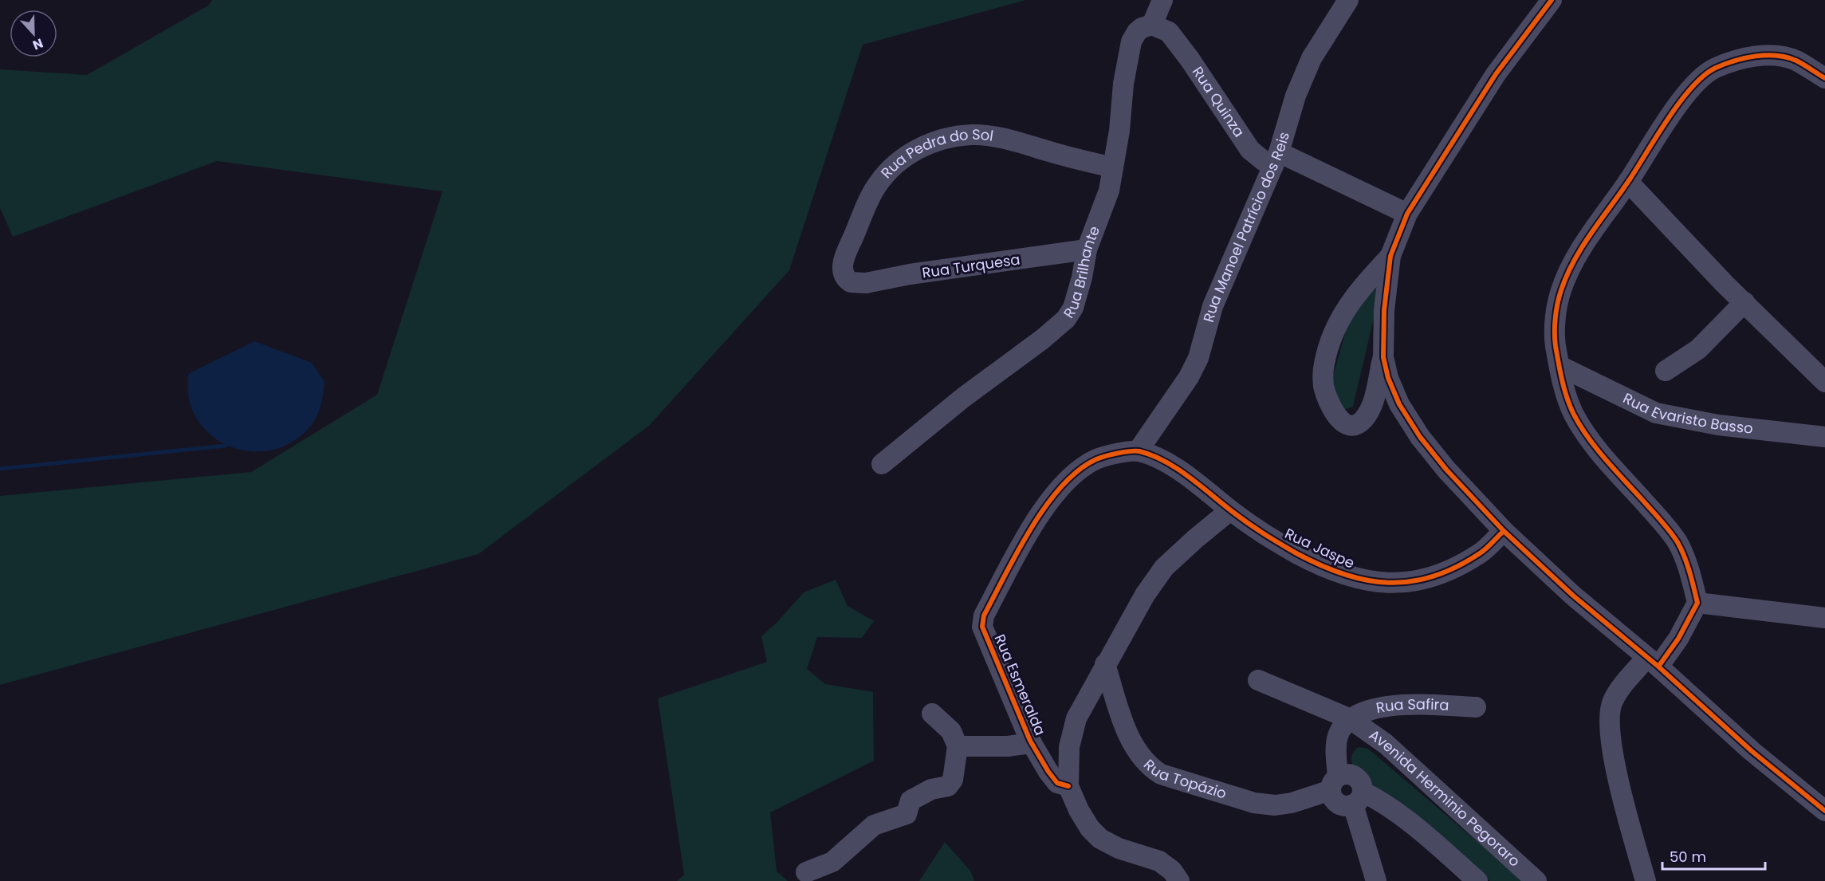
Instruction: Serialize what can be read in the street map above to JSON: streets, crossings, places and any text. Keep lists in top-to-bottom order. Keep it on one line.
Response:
{"streets":{"street":["Rua Quinza","Rua Pedra do Sol","Rua Manoel Patrício dos Reis","Rua Turquesa","Rua Brilhante","Rua Evaristo Basso","Rua Jaspe","Rua Esmeralda","Rua Safira","Rua Topázio","Avenida Herminio Pegoraro"]},"crossings":[["Rua Quinza","Rua Manoel Patrício dos Reis"],["Rua Quinza","Rua Brilhante"],["Rua Pedra do Sol","Rua Turquesa"],["Rua Pedra do Sol","Rua Brilhante"],["Rua Manoel Patrício dos Reis","Rua Jaspe"],["Rua Manoel Patrício dos Reis","Rua Esmeralda"],["Rua Turquesa","Rua Brilhante"],["Rua Jaspe","Rua Esmeralda"],["Rua Safira","Avenida Herminio Pegoraro"]],"scale_bar":"50 m","north":"bottom"}
